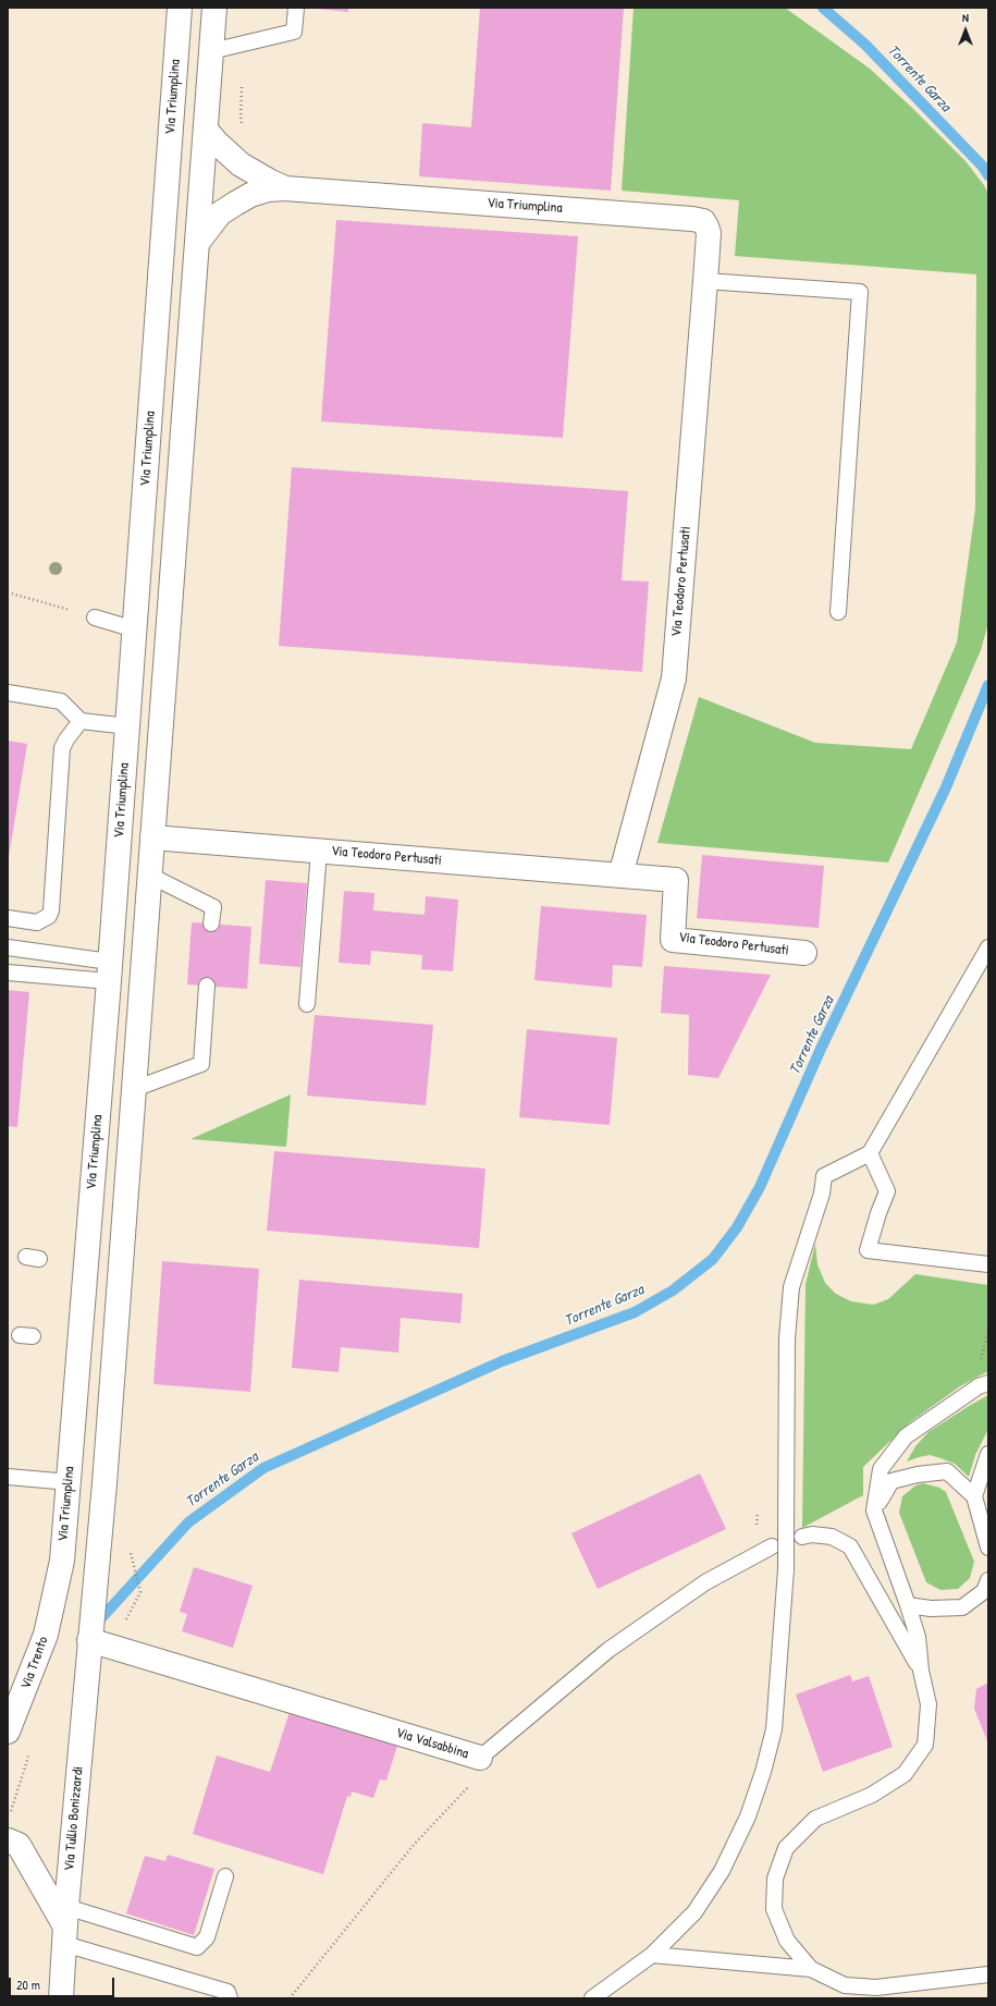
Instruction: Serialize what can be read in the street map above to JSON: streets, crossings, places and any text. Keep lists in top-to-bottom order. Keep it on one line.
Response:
{"streets":{"main road":["Via Triumplina","Via Teodoro Pertusati","Via Trento","Via Valsabbina","Via Tullio Bonizzardi"]},"crossings":[["Via Triumplina","Via Teodoro Pertusati"],["Via Triumplina","Via Trento"],["Via Valsabbina","Via Tullio Bonizzardi"]],"water":["Torrente Garza"],"scale_bar":"20 m","north":"top"}
